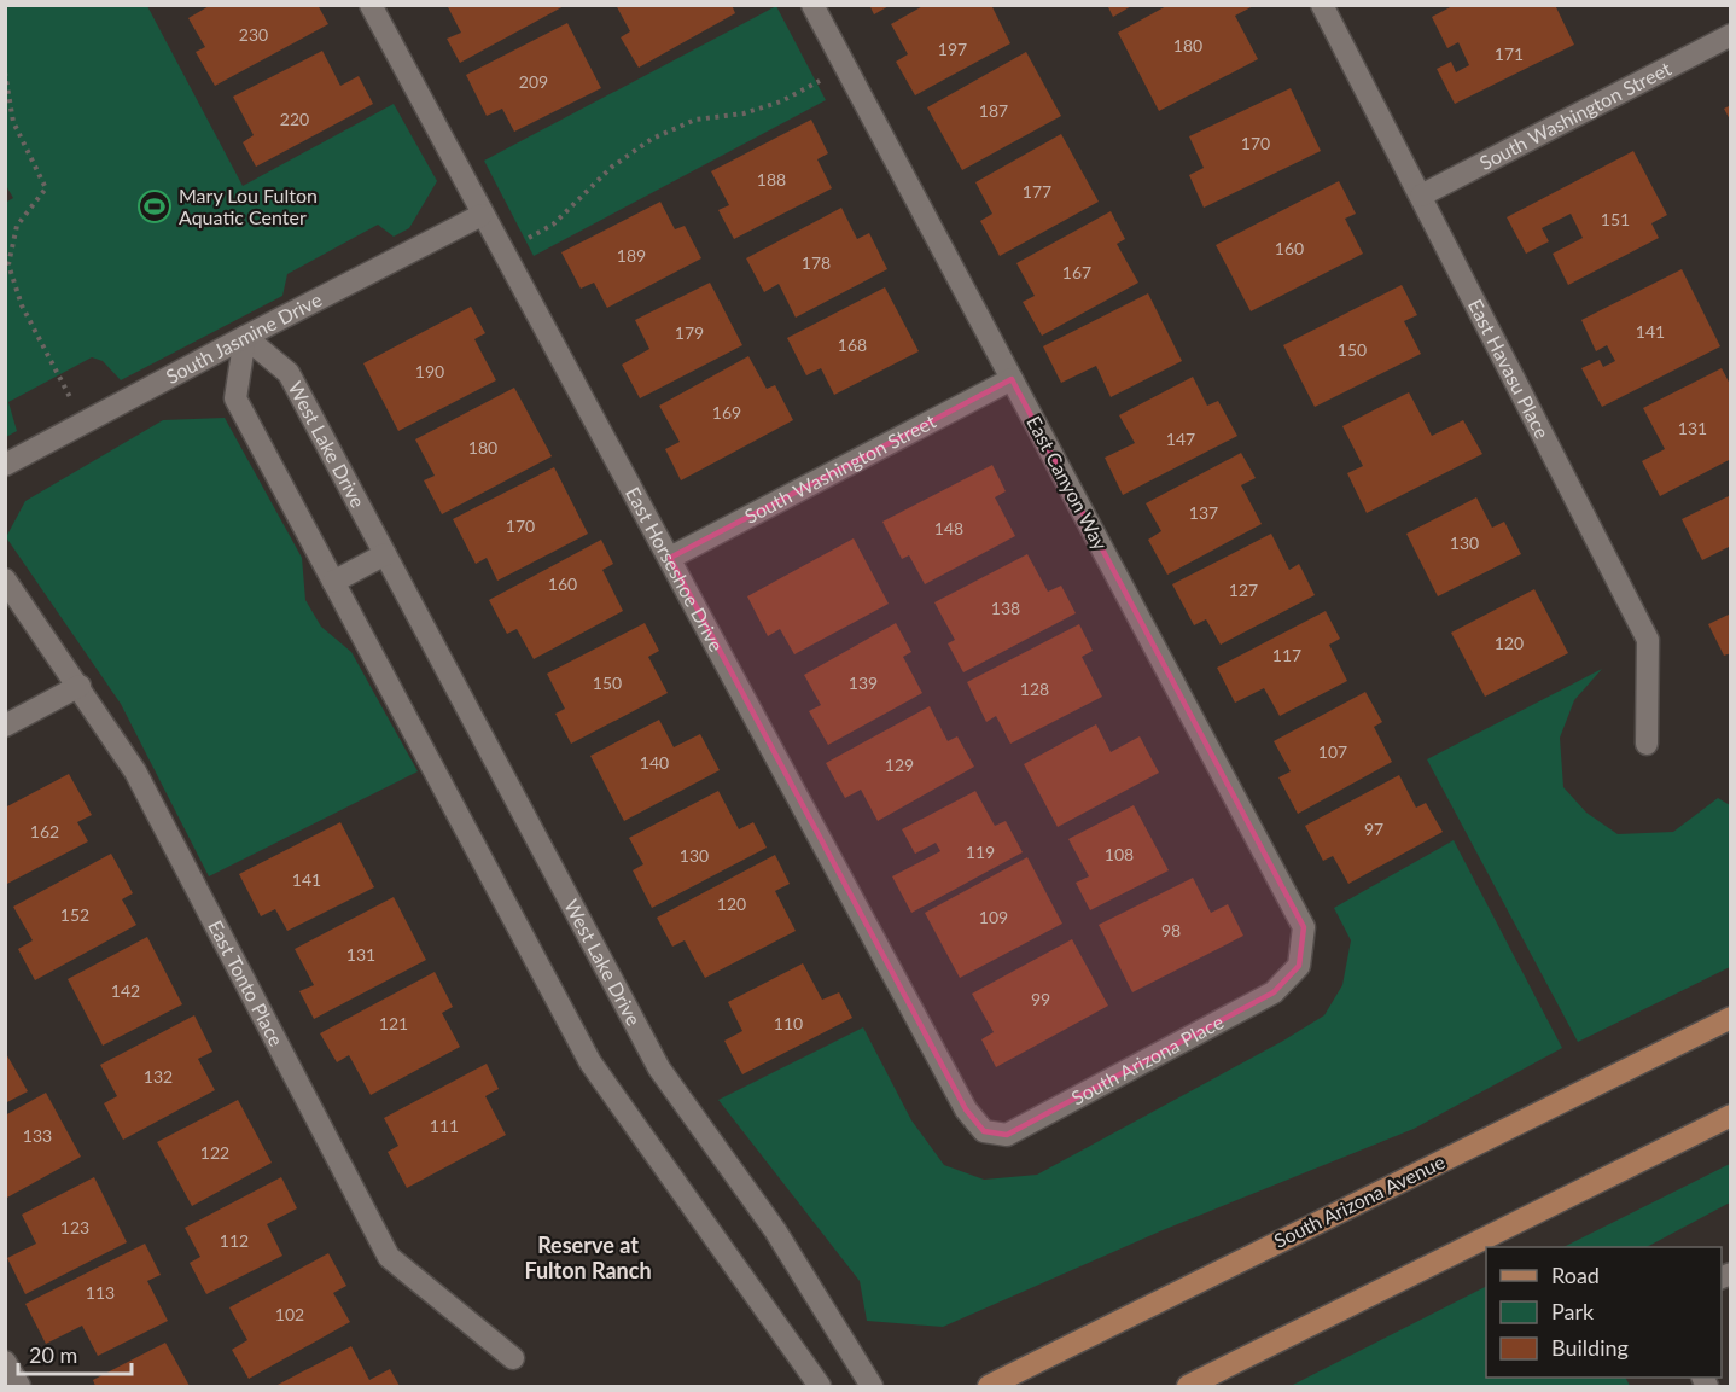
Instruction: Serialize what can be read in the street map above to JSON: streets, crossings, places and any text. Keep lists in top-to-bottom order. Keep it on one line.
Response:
{"streets":{"main road":["South Arizona Avenue"],"street":["South Washington Street","South Jasmine Drive","East Havasu Place","West Lake Drive","East Canyon Way","East Horseshoe Drive","East Tonto Place","South Arizona Place"]},"crossings":[["South Washington Street","East Havasu Place"],["South Washington Street","East Canyon Way"],["South Washington Street","East Horseshoe Drive"],["South Jasmine Drive","West Lake Drive"],["South Jasmine Drive","East Horseshoe Drive"],["East Canyon Way","South Arizona Place"],["East Horseshoe Drive","South Arizona Place"]],"districts":["Reserve at Fulton Ranch"],"places":{"sports":["Mary Lou Fulton Aquatic Center"]},"house_numbers":["230","180","197","171","209","187","220","170","188","177","151","160","189","178","167","141","179","168","150","190","169","131","147","180","137","170","148","130","160","127","138","120","117","150","139","128","107","140","129","97","162","119","108","130","141","120","152","109","98","131","142","99","121","110","132","111","133","122","123","112","113","102"],"legend":["Road","Park","Building"],"scale_bar":"20 m"}
